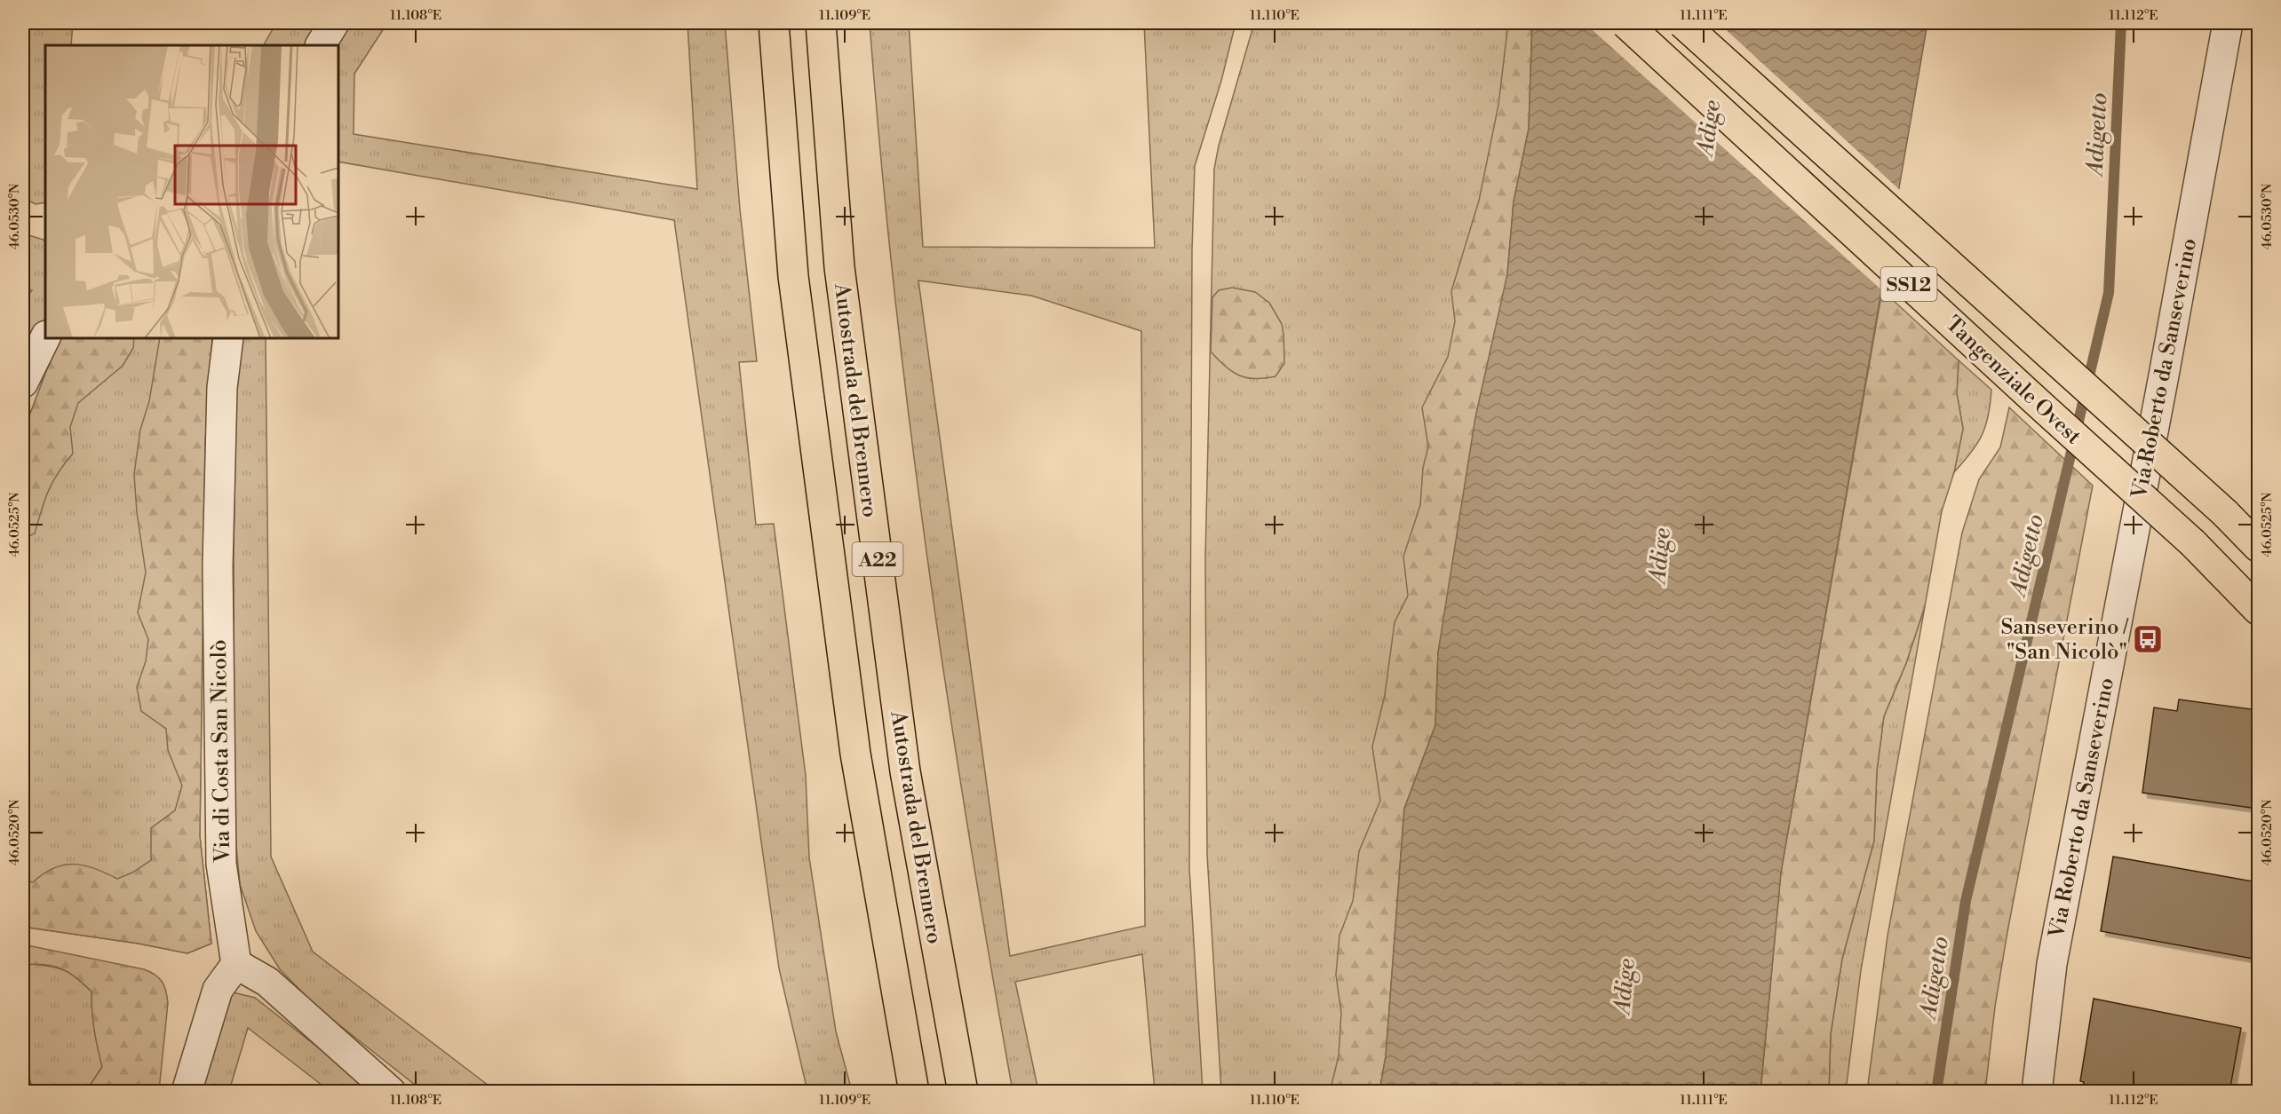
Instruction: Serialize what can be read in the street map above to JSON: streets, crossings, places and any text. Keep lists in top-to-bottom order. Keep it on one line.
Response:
{"streets":{"highway":["SS12","Tangenziale Ovest","Autostrada del Brennero","A22"],"street":["Via Roberto da Sanseverino","Via di Costa San Nicolò"]},"water":["Adige","Adigetto"],"places":{"bus stop":["Sanseverino / \"San Nicolò\""]},"coordinates":["11.108°E","11.109°E","11.110°E","11.111°E","11.112°E","46.0530°N","46.0525°N","46.0520°N"]}
